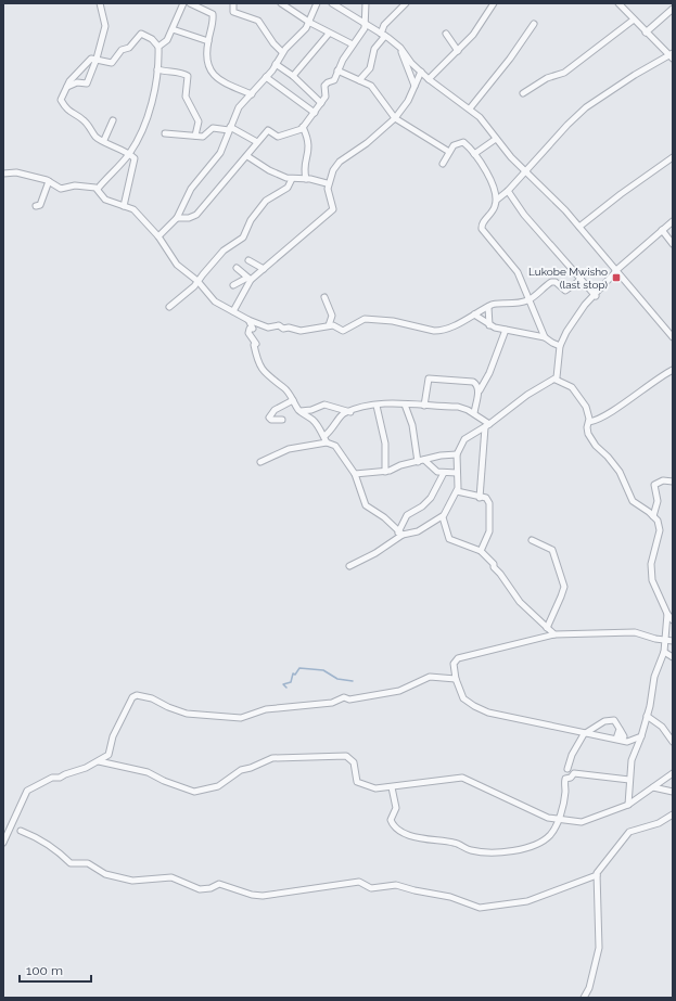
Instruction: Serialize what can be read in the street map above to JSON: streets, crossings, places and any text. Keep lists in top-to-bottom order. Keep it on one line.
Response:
{"places":{"transit":["Lukobe Mwisho (last stop)"]},"scale_bar":"100 m"}
